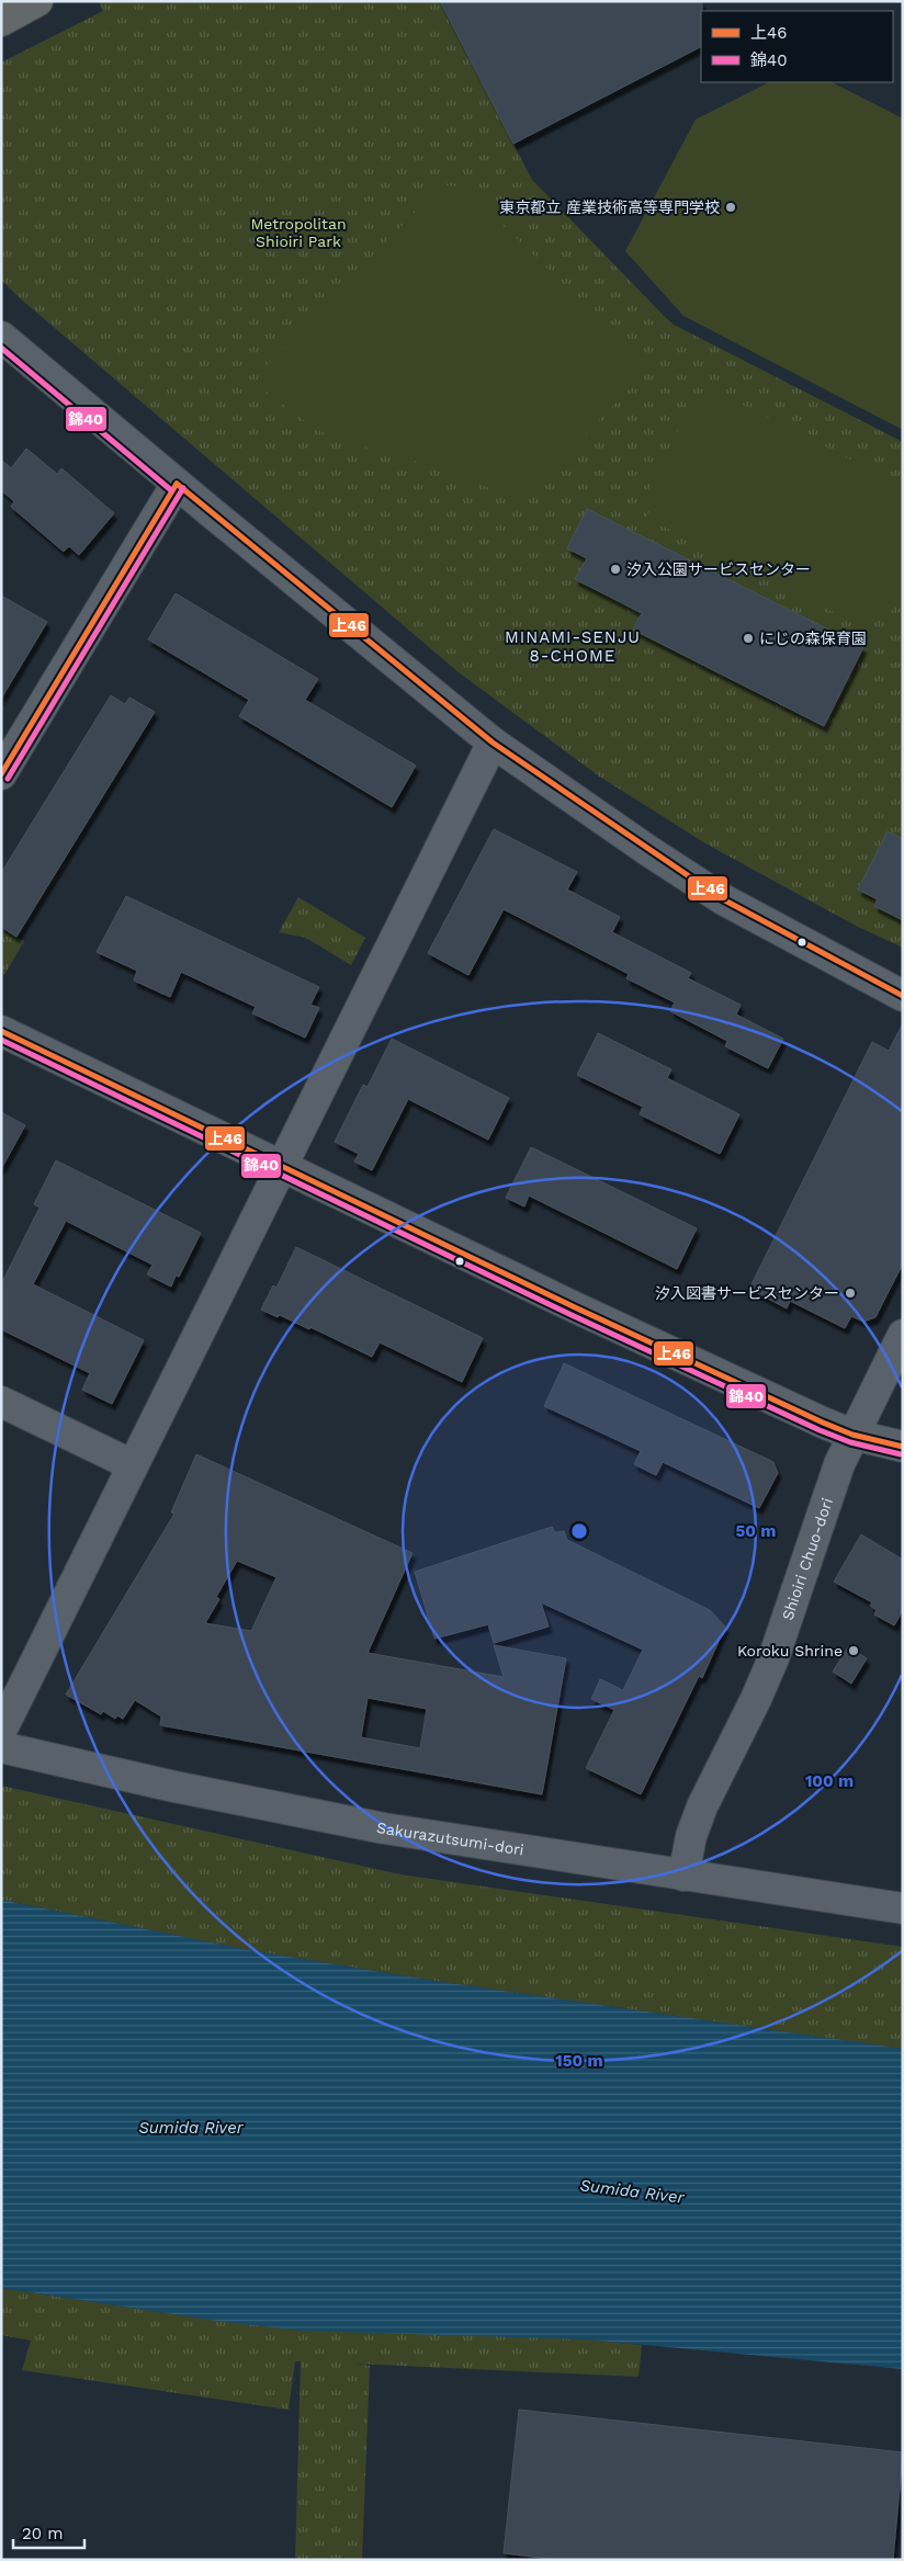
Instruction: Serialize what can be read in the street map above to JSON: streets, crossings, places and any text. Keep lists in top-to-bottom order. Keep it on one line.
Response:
{"streets":{"street":["Shioiri Chuo-dori","Sakurazutsumi-dori"]},"crossings":[["Shioiri Chuo-dori","Sakurazutsumi-dori"]],"districts":["MINAMI-SENJU 8-CHOME"],"water":["Sumida River"],"parks":["Metropolitan Shioiri Park"],"places":["東京都立 産業技術高等専門学校","汐入公園サービスセンター","にじの森保育園","汐入図書サービスセンター","Koroku Shrine"],"lines":["transit line 錦40","transit line 上46"],"legend":["上46","錦40"],"scale_bar":"20 m","rings":["50 m","100 m","150 m"]}
